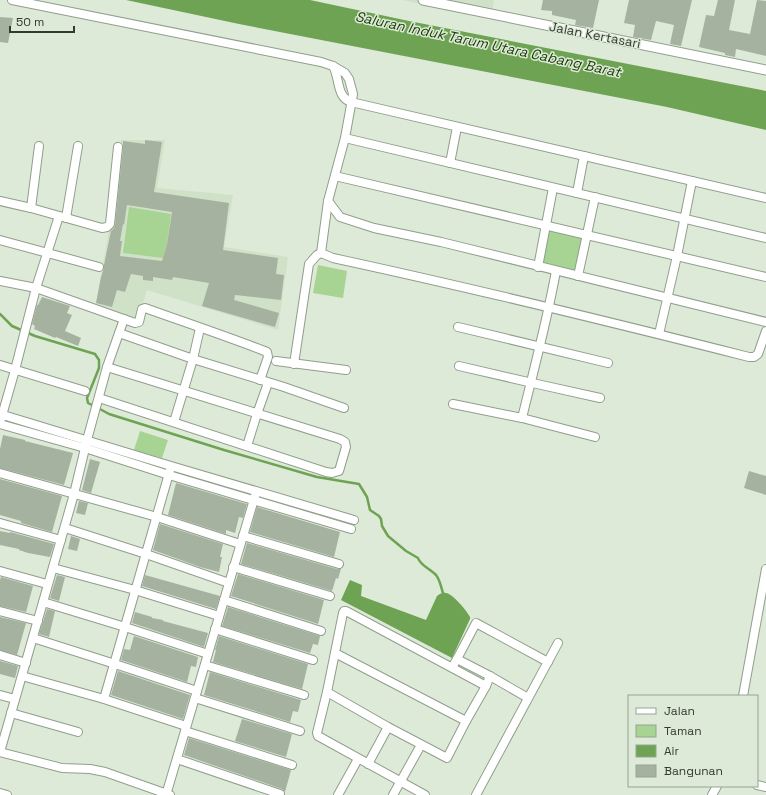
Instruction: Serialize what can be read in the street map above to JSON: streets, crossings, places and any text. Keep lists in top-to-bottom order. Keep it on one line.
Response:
{"streets":{"street":["Jalan Kertasari"]},"water":["Saluran Induk Tarum Utara Cabang Barat"],"legend":["Jalan","Taman","Air","Bangunan"],"scale_bar":"50 m"}
